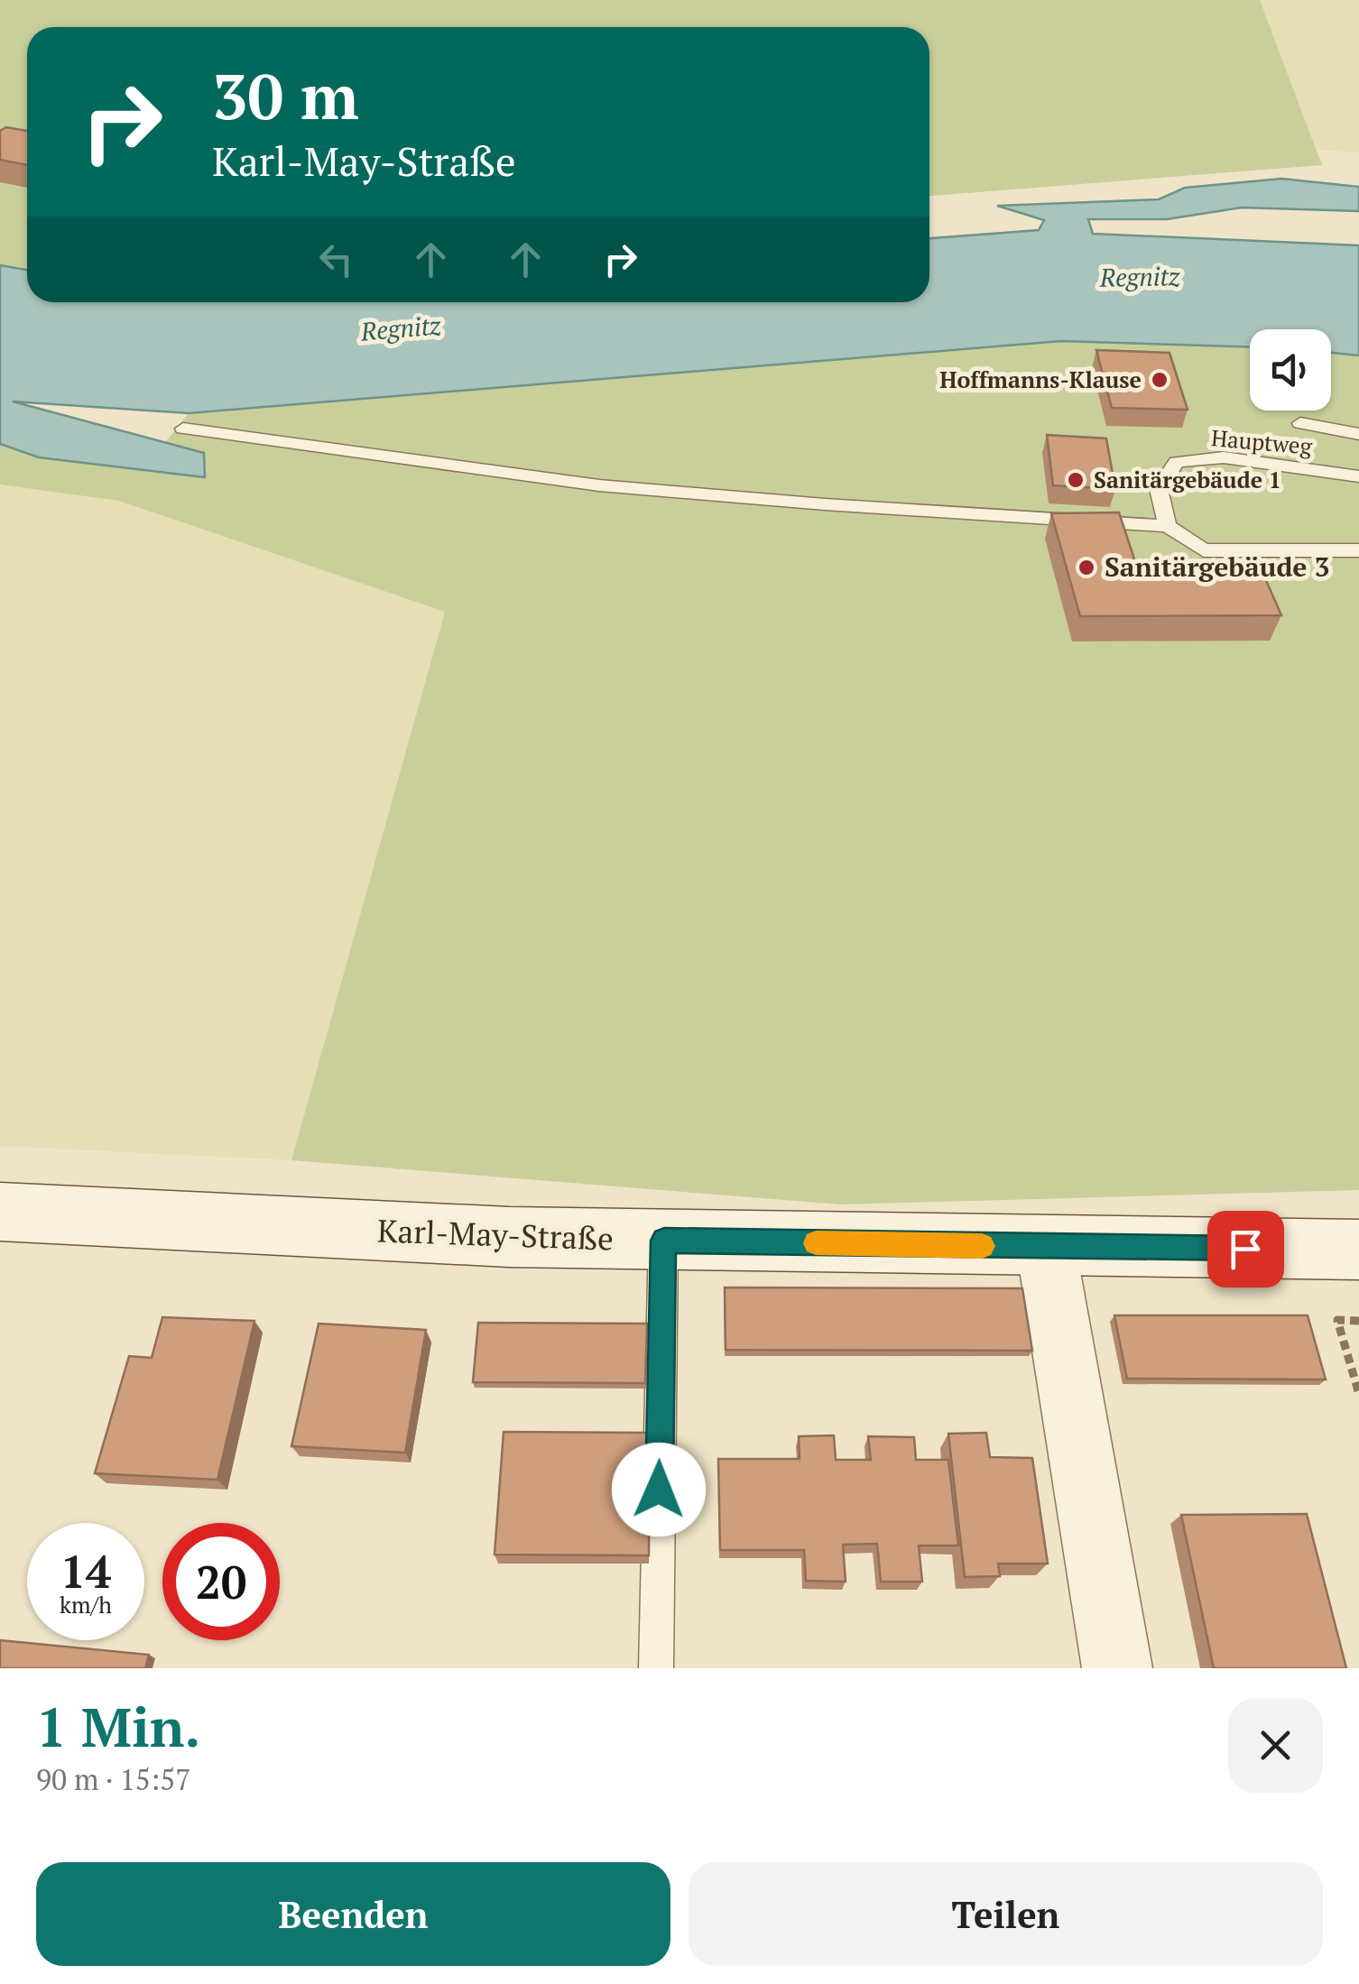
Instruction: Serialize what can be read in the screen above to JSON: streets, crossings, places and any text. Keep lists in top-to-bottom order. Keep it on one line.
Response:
{"streets":{"street":["Karl-May-Straße"],"lane":["Hauptweg"]},"water":["Regnitz"],"places":["Hoffmanns-Klause","Sanitärgebäude 1","Sanitärgebäude 3"],"page":{"turn":["30 m","Karl-May-Straße"],"speed":"14 km/h","limit":"20","heading":["1 Min.","90 m · 15:57"],"buttons":["Beenden","Teilen"]}}
